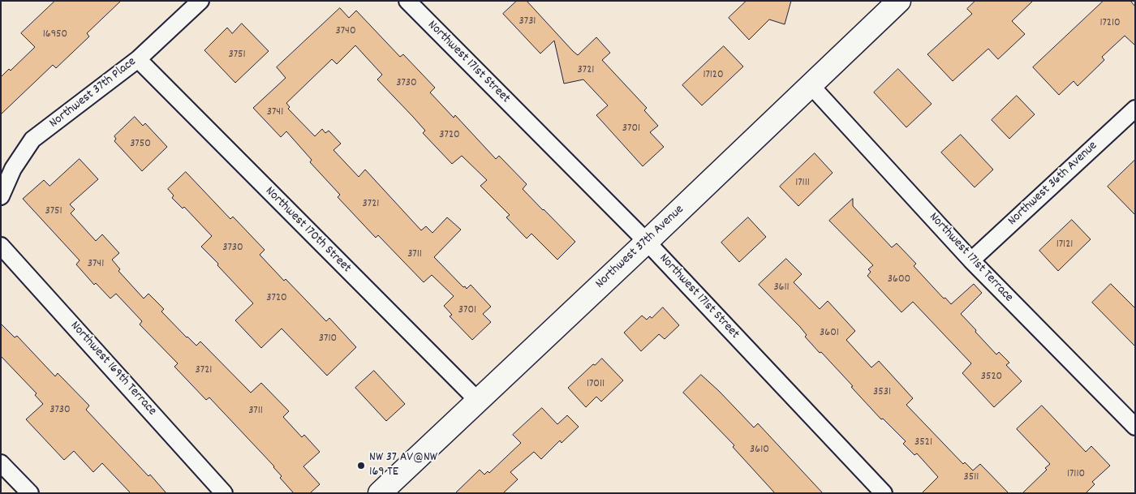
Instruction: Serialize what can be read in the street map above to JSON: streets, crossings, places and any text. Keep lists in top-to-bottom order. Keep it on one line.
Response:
{"streets":{"main road":["Northwest 37th Avenue"],"street":["Northwest 171st Street","Northwest 37th Place","Northwest 36th Avenue","Northwest 170th Street","Northwest 171st Terrace","Northwest 169th Terrace"]},"crossings":[["Northwest 171st Street","Northwest 37th Avenue"],["Northwest 37th Place","Northwest 170th Street"],["Northwest 36th Avenue","Northwest 171st Terrace"],["Northwest 170th Street","Northwest 37th Avenue"],["Northwest 37th Avenue","Northwest 171st Terrace"]],"places":["NW 37 AV@NW 169 TE"],"house_numbers":["3731","17210","3740","16950","3751","3721","17120","3730","3741","3701","3720","3750","17111","3721","3751","17121","3730","3711","3741","3600","3611","3720","3701","3601","3710","3721","3520","17011","3531","3730","3711","3521","3610","17110","3511"]}
